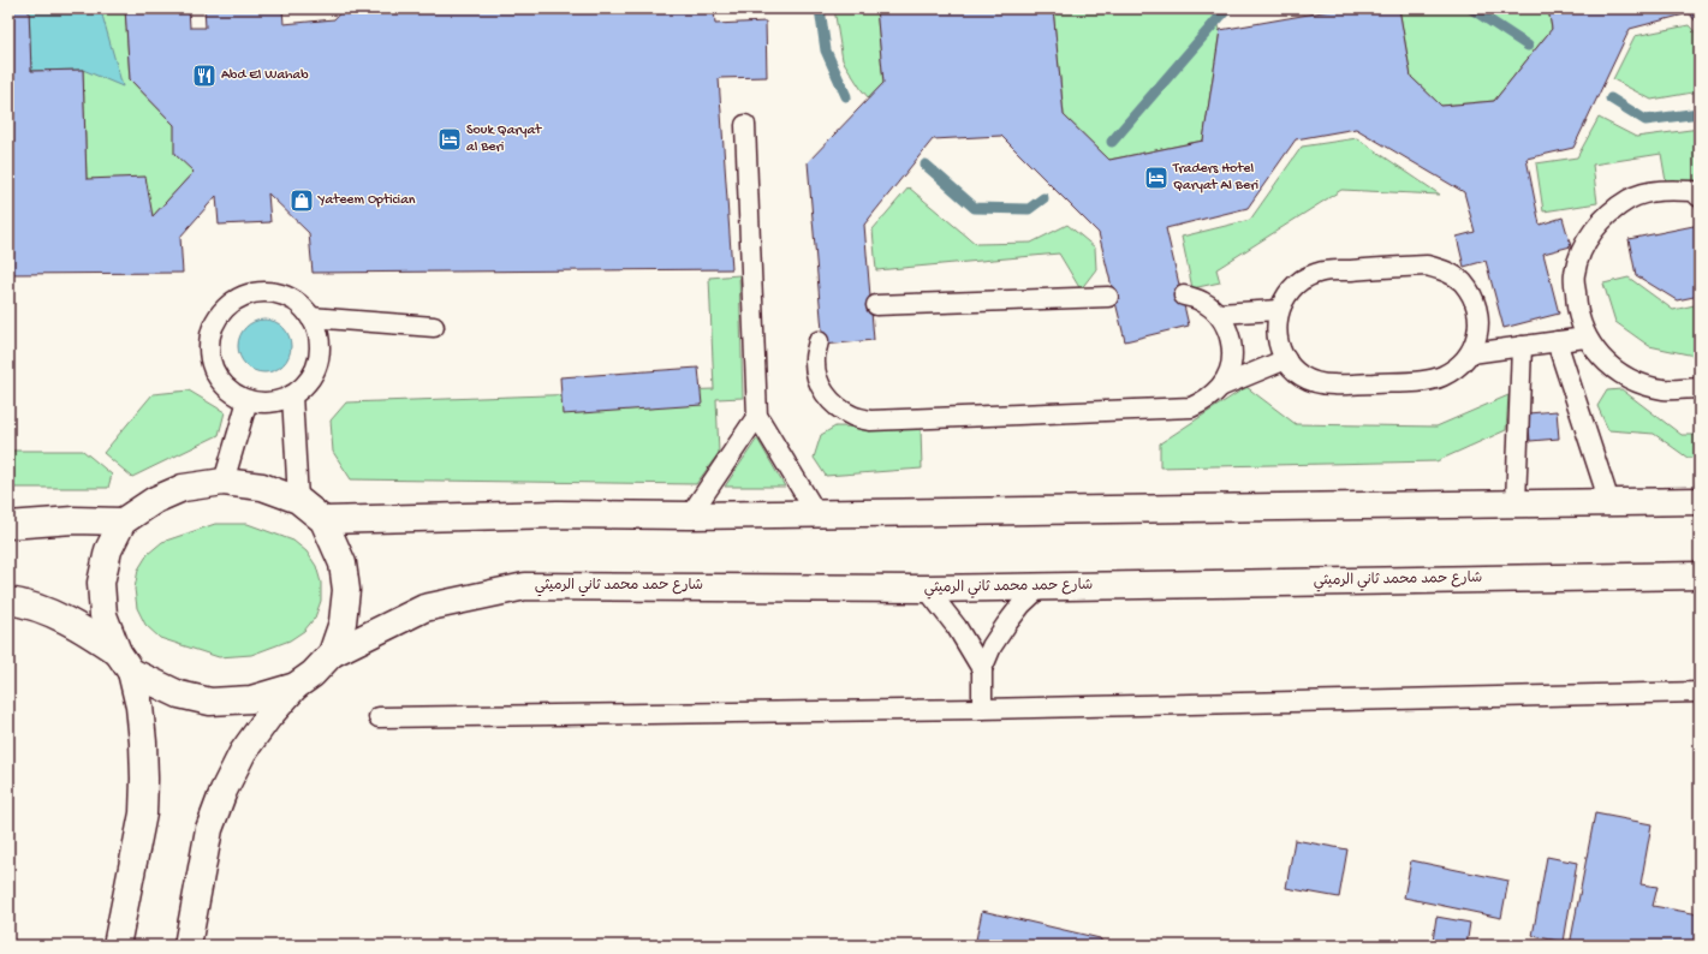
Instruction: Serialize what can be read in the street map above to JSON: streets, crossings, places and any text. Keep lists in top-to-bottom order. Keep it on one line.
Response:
{"streets":{"main road":["شارع حمد محمد ثاني الرميثي"]},"places":{"restaurant":["Abd El Wahab"],"hotel":["Souk Qaryat al Beri","Traders Hotel Qaryat Al Beri"],"shop":["Yateem Optician"]}}
